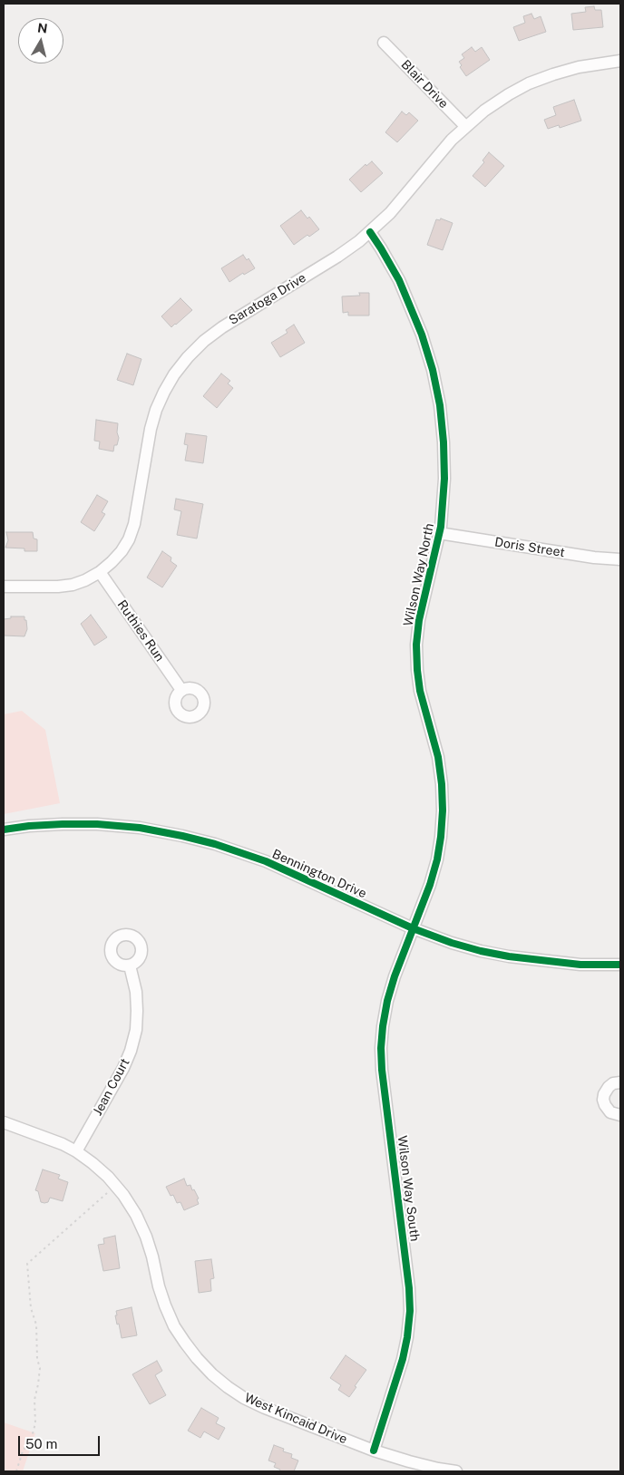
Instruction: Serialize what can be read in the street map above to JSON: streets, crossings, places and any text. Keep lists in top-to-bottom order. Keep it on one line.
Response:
{"streets":{"street":["Blair Drive","Saratoga Drive","Doris Street","Wilson Way North","Ruthies Run","Bennington Drive","Jean Court","Wilson Way South","West Kincaid Drive"]},"crossings":[["Blair Drive","Saratoga Drive"],["Saratoga Drive","Wilson Way North"],["Saratoga Drive","Ruthies Run"],["Doris Street","Wilson Way North"],["Wilson Way North","Bennington Drive"],["Wilson Way North","Wilson Way South"],["Bennington Drive","Wilson Way South"],["Jean Court","West Kincaid Drive"],["Wilson Way South","West Kincaid Drive"]],"scale_bar":"50 m","north":"top"}
